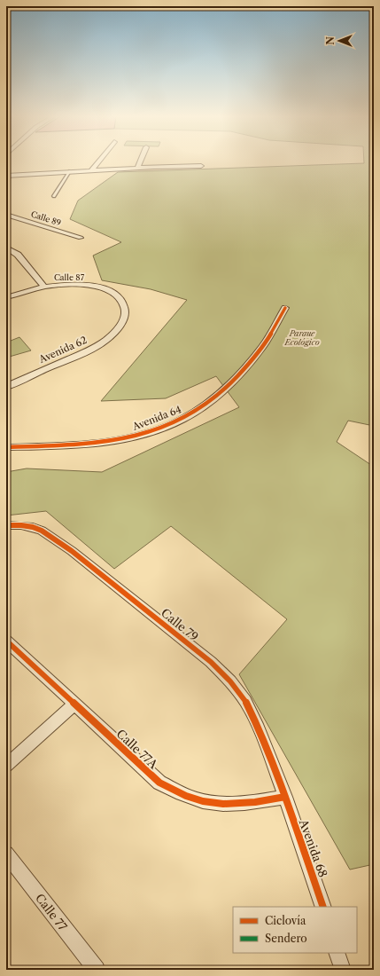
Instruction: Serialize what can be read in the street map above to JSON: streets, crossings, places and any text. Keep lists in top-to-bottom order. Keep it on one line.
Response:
{"streets":{"street":["Calle 89","Calle 87","Avenida 62","Avenida 64","Calle 79","Calle 77A","Avenida 68","Calle 77"]},"crossings":[["Calle 87","Avenida 62"],["Calle 79","Calle 77A"],["Calle 79","Avenida 68"],["Calle 77A","Avenida 68"]],"parks":["Parque Ecológico"],"legend":["Ciclovía","Sendero"],"north":"left"}
